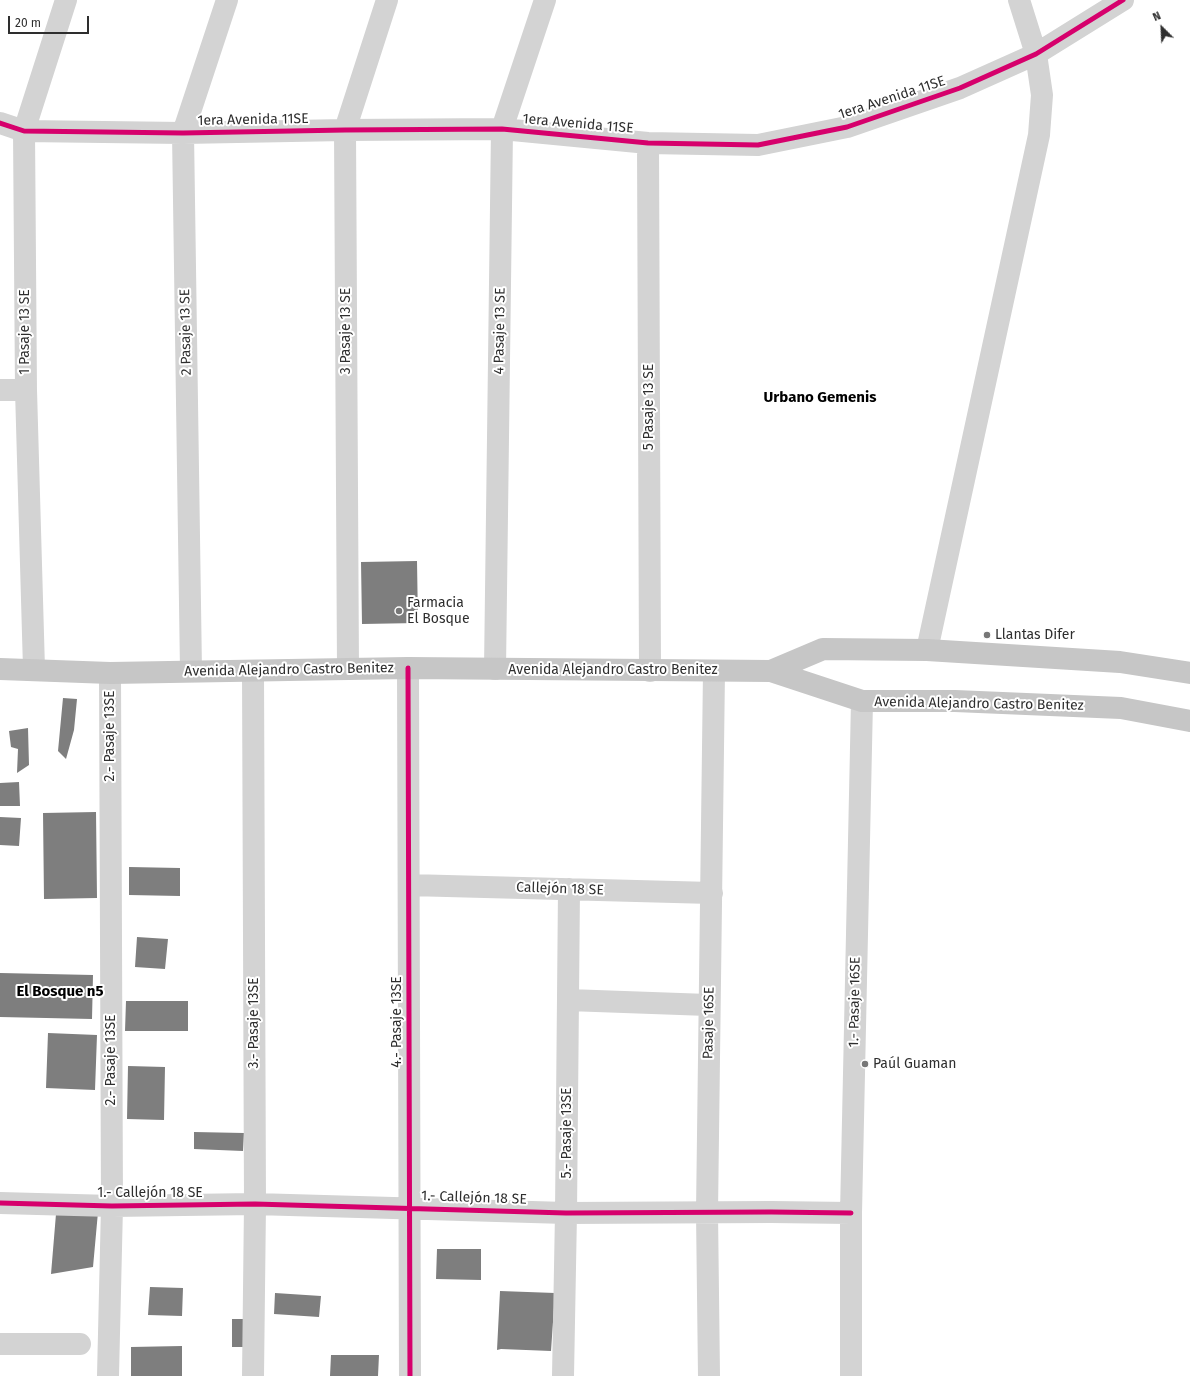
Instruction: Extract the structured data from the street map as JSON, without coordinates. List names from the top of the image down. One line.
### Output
{"streets":{"main road":["Avenida Alejandro Castro Benitez"],"street":["1era Avenida 11SE","3 Pasaje 13 SE","4 Pasaje 13 SE","1 Pasaje 13 SE","2 Pasaje 13 SE","5 Pasaje 13 SE","2.- Pasaje 13SE","Callejón 18 SE","1.- Pasaje 16SE","4.- Pasaje 13SE","3.- Pasaje 13SE","Pasaje 16SE","5.- Pasaje 13SE","1.- Callejón 18 SE"]},"crossings":[["1era Avenida 11SE","3 Pasaje 13 SE"],["1era Avenida 11SE","4 Pasaje 13 SE"],["1era Avenida 11SE","1 Pasaje 13 SE"],["1era Avenida 11SE","2 Pasaje 13 SE"],["1era Avenida 11SE","5 Pasaje 13 SE"],["3 Pasaje 13 SE","Avenida Alejandro Castro Benitez"],["4 Pasaje 13 SE","Avenida Alejandro Castro Benitez"],["1 Pasaje 13 SE","Avenida Alejandro Castro Benitez"],["2 Pasaje 13 SE","Avenida Alejandro Castro Benitez"],["5 Pasaje 13 SE","Avenida Alejandro Castro Benitez"],["Avenida Alejandro Castro Benitez","2.- Pasaje 13SE"],["Avenida Alejandro Castro Benitez","1.- Pasaje 16SE"],["Avenida Alejandro Castro Benitez","4.- Pasaje 13SE"],["Avenida Alejandro Castro Benitez","3.- Pasaje 13SE"],["Avenida Alejandro Castro Benitez","Pasaje 16SE"],["2.- Pasaje 13SE","1.- Callejón 18 SE"],["Callejón 18 SE","4.- Pasaje 13SE"],["Callejón 18 SE","Pasaje 16SE"],["Callejón 18 SE","5.- Pasaje 13SE"],["1.- Pasaje 16SE","1.- Callejón 18 SE"],["4.- Pasaje 13SE","1.- Callejón 18 SE"],["3.- Pasaje 13SE","1.- Callejón 18 SE"],["Pasaje 16SE","1.- Callejón 18 SE"],["5.- Pasaje 13SE","1.- Callejón 18 SE"]],"districts":["Urbano Gemenis","El Bosque n5"],"places":["Farmacia El Bosque","Llantas Difer","Paúl Guaman"],"scale_bar":"20 m","north":"top left"}
